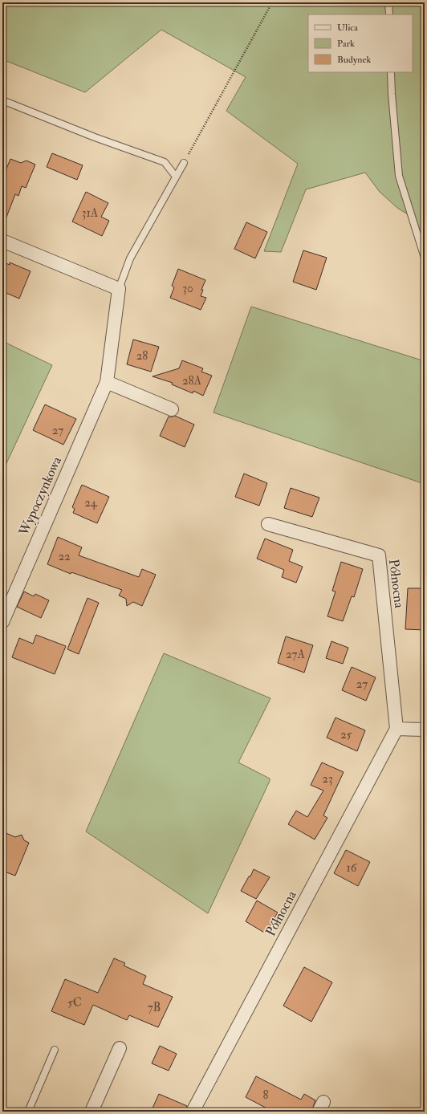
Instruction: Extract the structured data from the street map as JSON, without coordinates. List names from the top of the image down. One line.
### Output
{"streets":{"street":["Wypoczynkowa","Północna"]},"house_numbers":["31A","30","28","28A","27","24","22","27A","27","25","23","16","5C","7B","8"],"legend":["Ulica","Park","Budynek"]}
